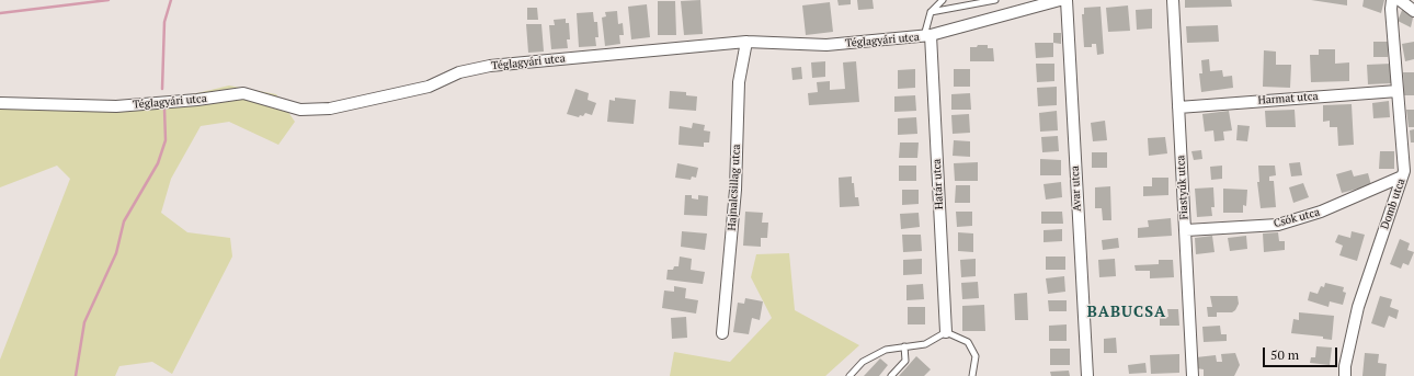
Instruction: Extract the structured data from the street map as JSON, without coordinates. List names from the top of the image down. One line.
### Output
{"streets":{"street":["Téglagyári utca","Harmat utca","Határ utca","Hajnalcsillag utca","Fiastyúk utca","Avar utca","Domb utca","Csók utca"]},"crossings":[["Téglagyári utca","Határ utca"],["Téglagyári utca","Hajnalcsillag utca"],["Harmat utca","Fiastyúk utca"],["Harmat utca","Domb utca"],["Fiastyúk utca","Csók utca"],["Domb utca","Csók utca"]],"districts":["BABUCSA"],"scale_bar":"50 m"}
